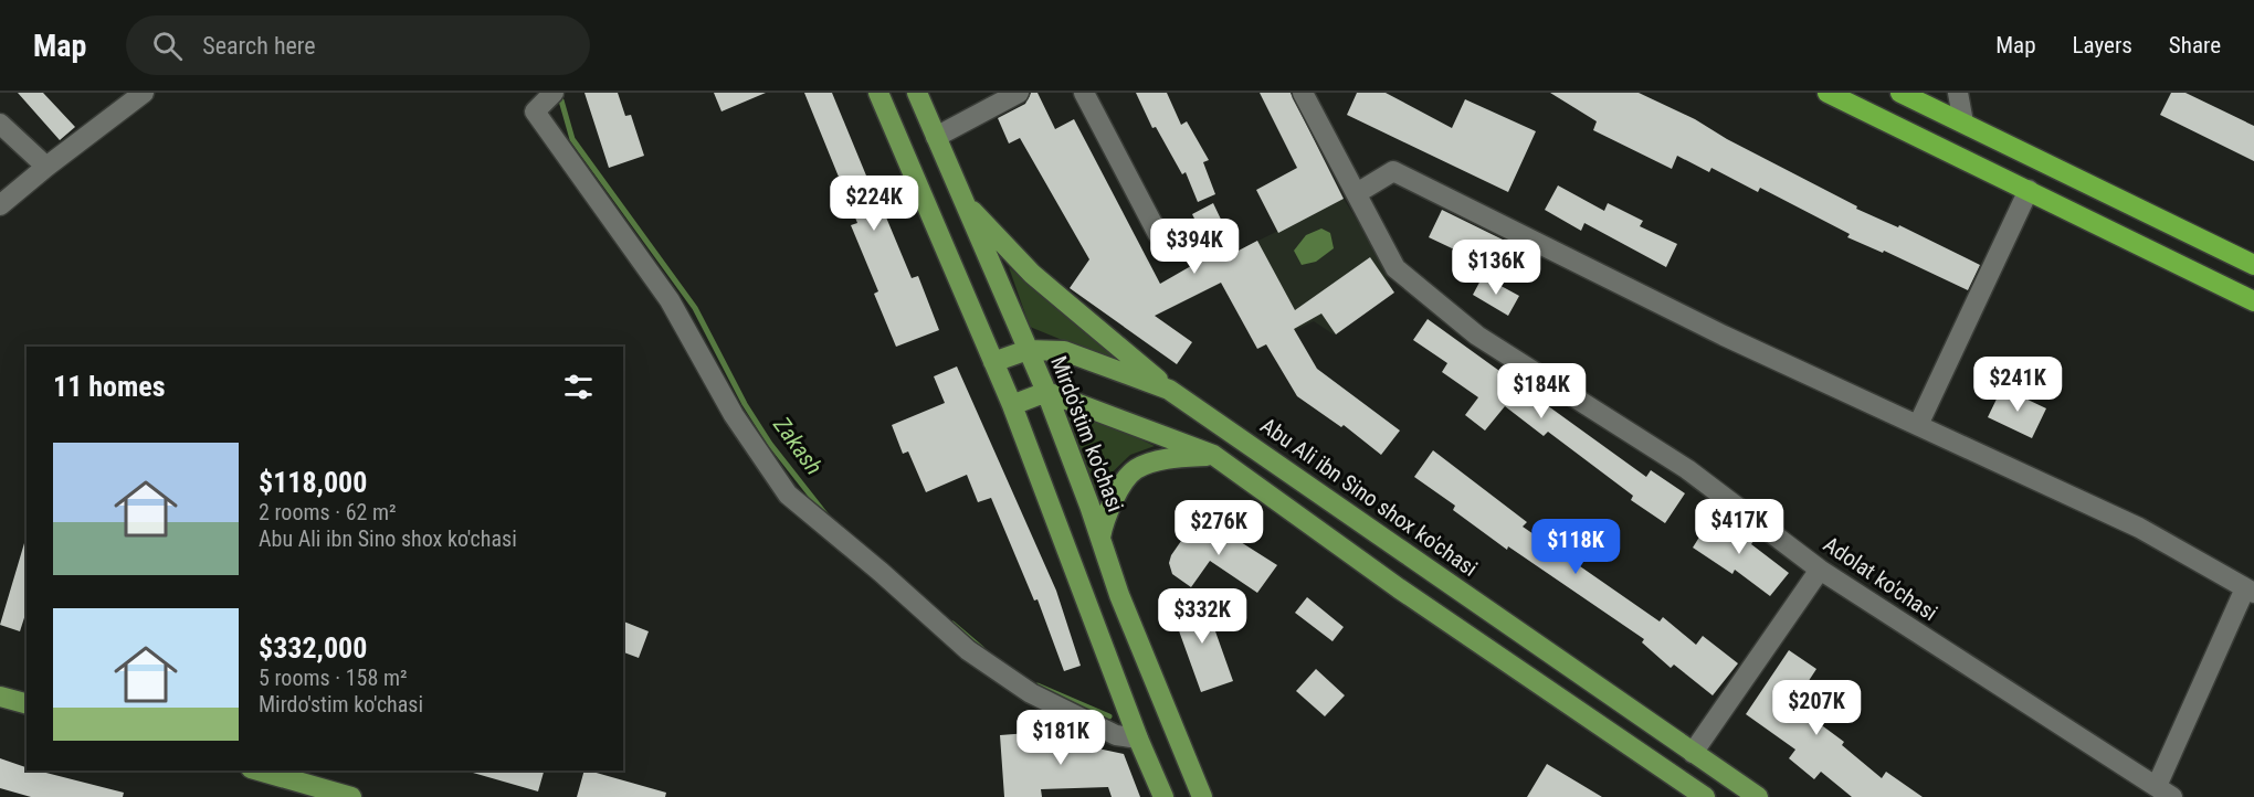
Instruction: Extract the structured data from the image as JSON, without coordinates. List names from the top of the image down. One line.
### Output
{"streets":{"main road":["Mirdo'stim ko'chasi","Abu Ali ibn Sino shox ko'chasi"],"street":["Adolat ko'chasi"]},"crossings":[["Mirdo'stim ko'chasi","Abu Ali ibn Sino shox ko'chasi"]],"water":["Zakash"],"page":{"header":"Map","search":"Search here","nav":["Map","Layers","Share"],"price":["$224K","$394K","$136K","$241K","$184K","$417K","$276K","$118K","$332K","$207K","$181K"],"heading":"11 homes","list":[{"name":"$118,000","note":"2 rooms · 62 m² · Abu Ali ibn Sino shox ko'chasi"},{"name":"$332,000","note":"5 rooms · 158 m² · Mirdo'stim ko'chasi"}]}}
